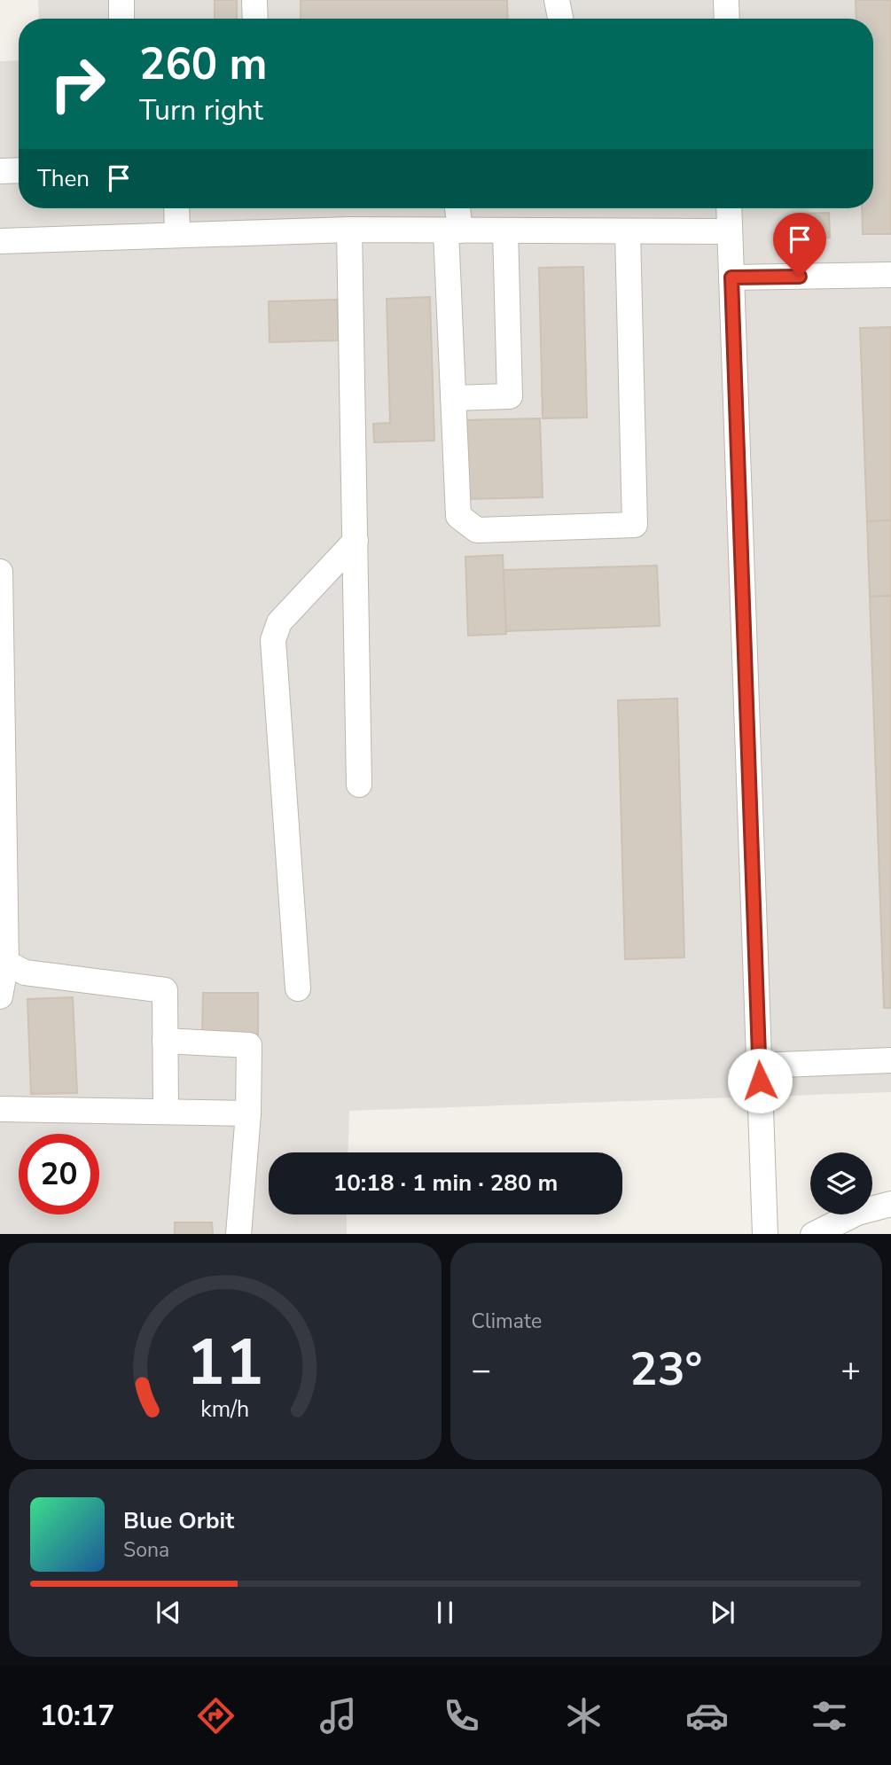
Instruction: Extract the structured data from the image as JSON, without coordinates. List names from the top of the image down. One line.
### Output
{"page":{"turn":["260 m","Turn right"],"then":"Then","limit":"20","trip":"10:18 · 1 min · 280 m","tile":"Climate","heat":["−","23°","+"],"song":["Blue Orbit","Sona"],"tabs":"10:17","gauge":["11","km/h"]}}
